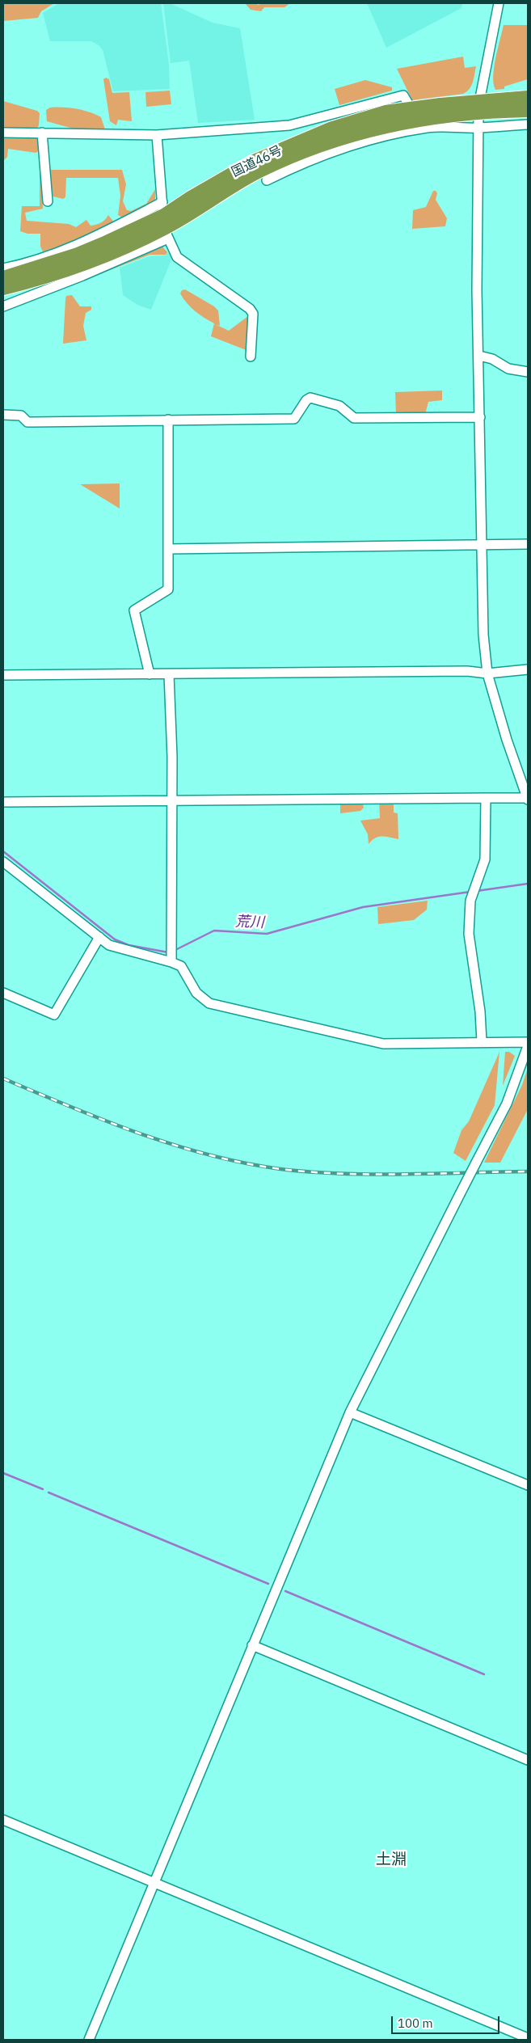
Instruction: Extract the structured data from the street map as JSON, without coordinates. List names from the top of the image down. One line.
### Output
{"streets":{"highway":["国道46号"]},"districts":["土淵"],"water":["荒川"],"scale_bar":"100 m"}
